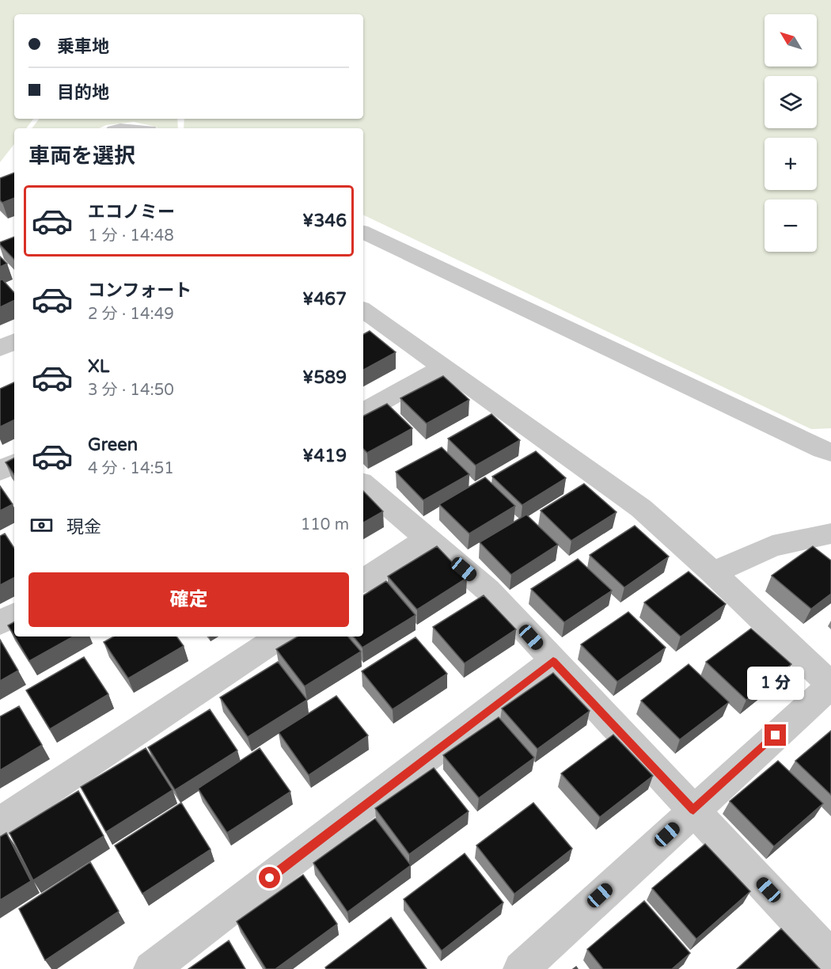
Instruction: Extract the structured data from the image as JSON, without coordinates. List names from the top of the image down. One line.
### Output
{"north":"top left","page":{"map_buttons":["+","−"],"banner":["乗車地","目的地"],"heading":"車両を選択","list":[{"name":"エコノミー","note":"1 分 · 14:48","value":"¥346"},{"name":"コンフォート","note":"2 分 · 14:49","value":"¥467"},{"name":"XL","note":"3 分 · 14:50","value":"¥589"},{"name":"Green","note":"4 分 · 14:51","value":"¥419"}],"pay":["現金","110 m"],"buttons":"確定","bubble":"1 分"}}
